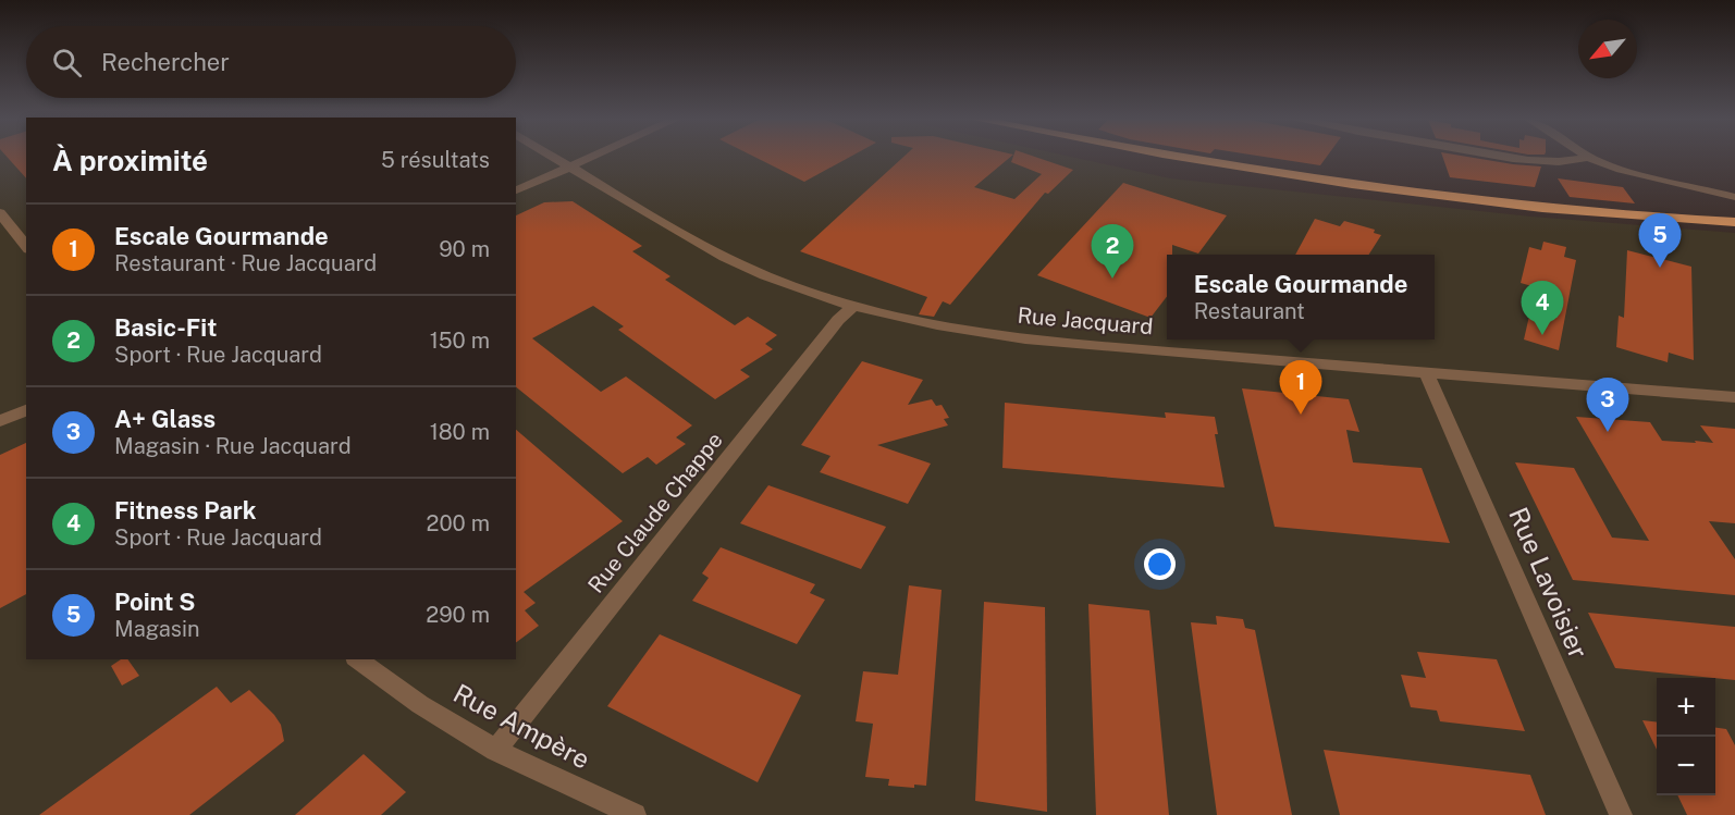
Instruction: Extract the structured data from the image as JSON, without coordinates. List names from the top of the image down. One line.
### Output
{"streets":{"street":["Rue Jacquard","Rue Claude Chappe","Rue Lavoisier","Rue Ampère"]},"crossings":[["Rue Jacquard","Rue Claude Chappe"],["Rue Jacquard","Rue Lavoisier"],["Rue Claude Chappe","Rue Ampère"]],"north":"bottom left","page":{"search":"Rechercher","heading":["À proximité","5 résultats"],"list":[{"mark":"1","name":"Escale Gourmande","note":"Restaurant · Rue Jacquard","value":"90 m"},{"mark":"2","name":"Basic-Fit","note":"Sport · Rue Jacquard","value":"150 m"},{"mark":"3","name":"A+ Glass","note":"Magasin · Rue Jacquard","value":"180 m"},{"mark":"4","name":"Fitness Park","note":"Sport · Rue Jacquard","value":"200 m"},{"mark":"5","name":"Point S","note":"Magasin","value":"290 m"}],"pins":["5","2","4","1","3"],"popup":["Escale Gourmande","Restaurant"],"map_buttons":["+","−"]}}
